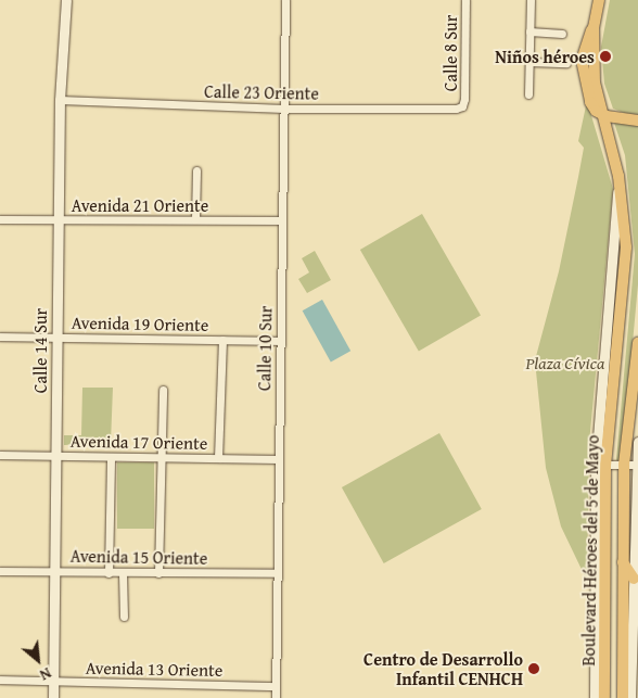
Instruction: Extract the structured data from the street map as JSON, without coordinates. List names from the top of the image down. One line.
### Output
{"streets":{"main road":["Calle 14 Sur","Boulevard Héroes del 5 de Mayo"],"street":["Calle 8 Sur","Calle 23 Oriente","Avenida 21 Oriente","Avenida 19 Oriente","Calle 10 Sur","Avenida 17 Oriente","Avenida 15 Oriente","Avenida 13 Oriente"]},"crossings":[["Calle 8 Sur","Calle 23 Oriente"],["Calle 23 Oriente","Calle 10 Sur"],["Calle 23 Oriente","Calle 14 Sur"],["Avenida 21 Oriente","Calle 10 Sur"],["Avenida 21 Oriente","Calle 14 Sur"],["Avenida 19 Oriente","Calle 10 Sur"],["Avenida 19 Oriente","Calle 14 Sur"],["Calle 10 Sur","Avenida 17 Oriente"],["Calle 10 Sur","Avenida 15 Oriente"],["Calle 10 Sur","Avenida 13 Oriente"],["Calle 14 Sur","Avenida 17 Oriente"],["Calle 14 Sur","Avenida 15 Oriente"],["Calle 14 Sur","Avenida 13 Oriente"]],"parks":["Plaza Cívica"],"places":["Niños héroes","Centro de Desarrollo Infantil CENHCH"],"north":"bottom right"}
